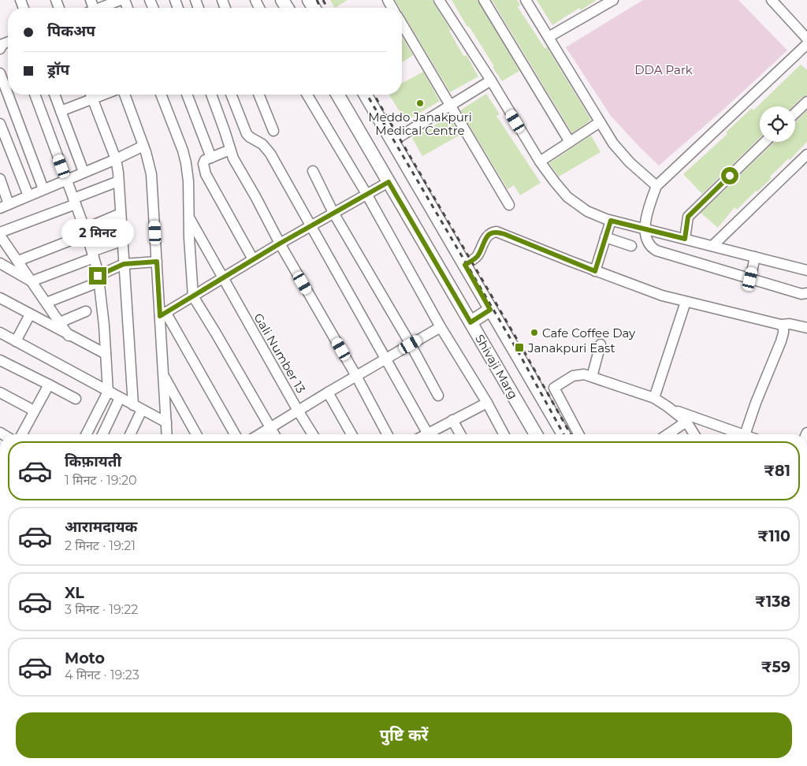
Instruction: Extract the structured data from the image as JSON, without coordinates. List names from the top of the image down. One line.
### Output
{"streets":{"main road":["Shivaji Marg"],"street":["Gali Number 13"]},"parks":["DDA Park"],"places":{"other":["Meddo Janakpuri Medical Centre","Cafe Coffee Day"],"transit":["Janakpuri East"]},"page":{"banner":["पिकअप","ड्रॉप"],"bubble":"2 मिनट","list":[{"name":"किफ़ायती","note":"1 मिनट · 19:20","value":"₹81"},{"name":"आरामदायक","note":"2 मिनट · 19:21","value":"₹110"},{"name":"XL","note":"3 मिनट · 19:22","value":"₹138"},{"name":"Moto","note":"4 मिनट · 19:23","value":"₹59"}],"buttons":"पुष्टि करें"}}
